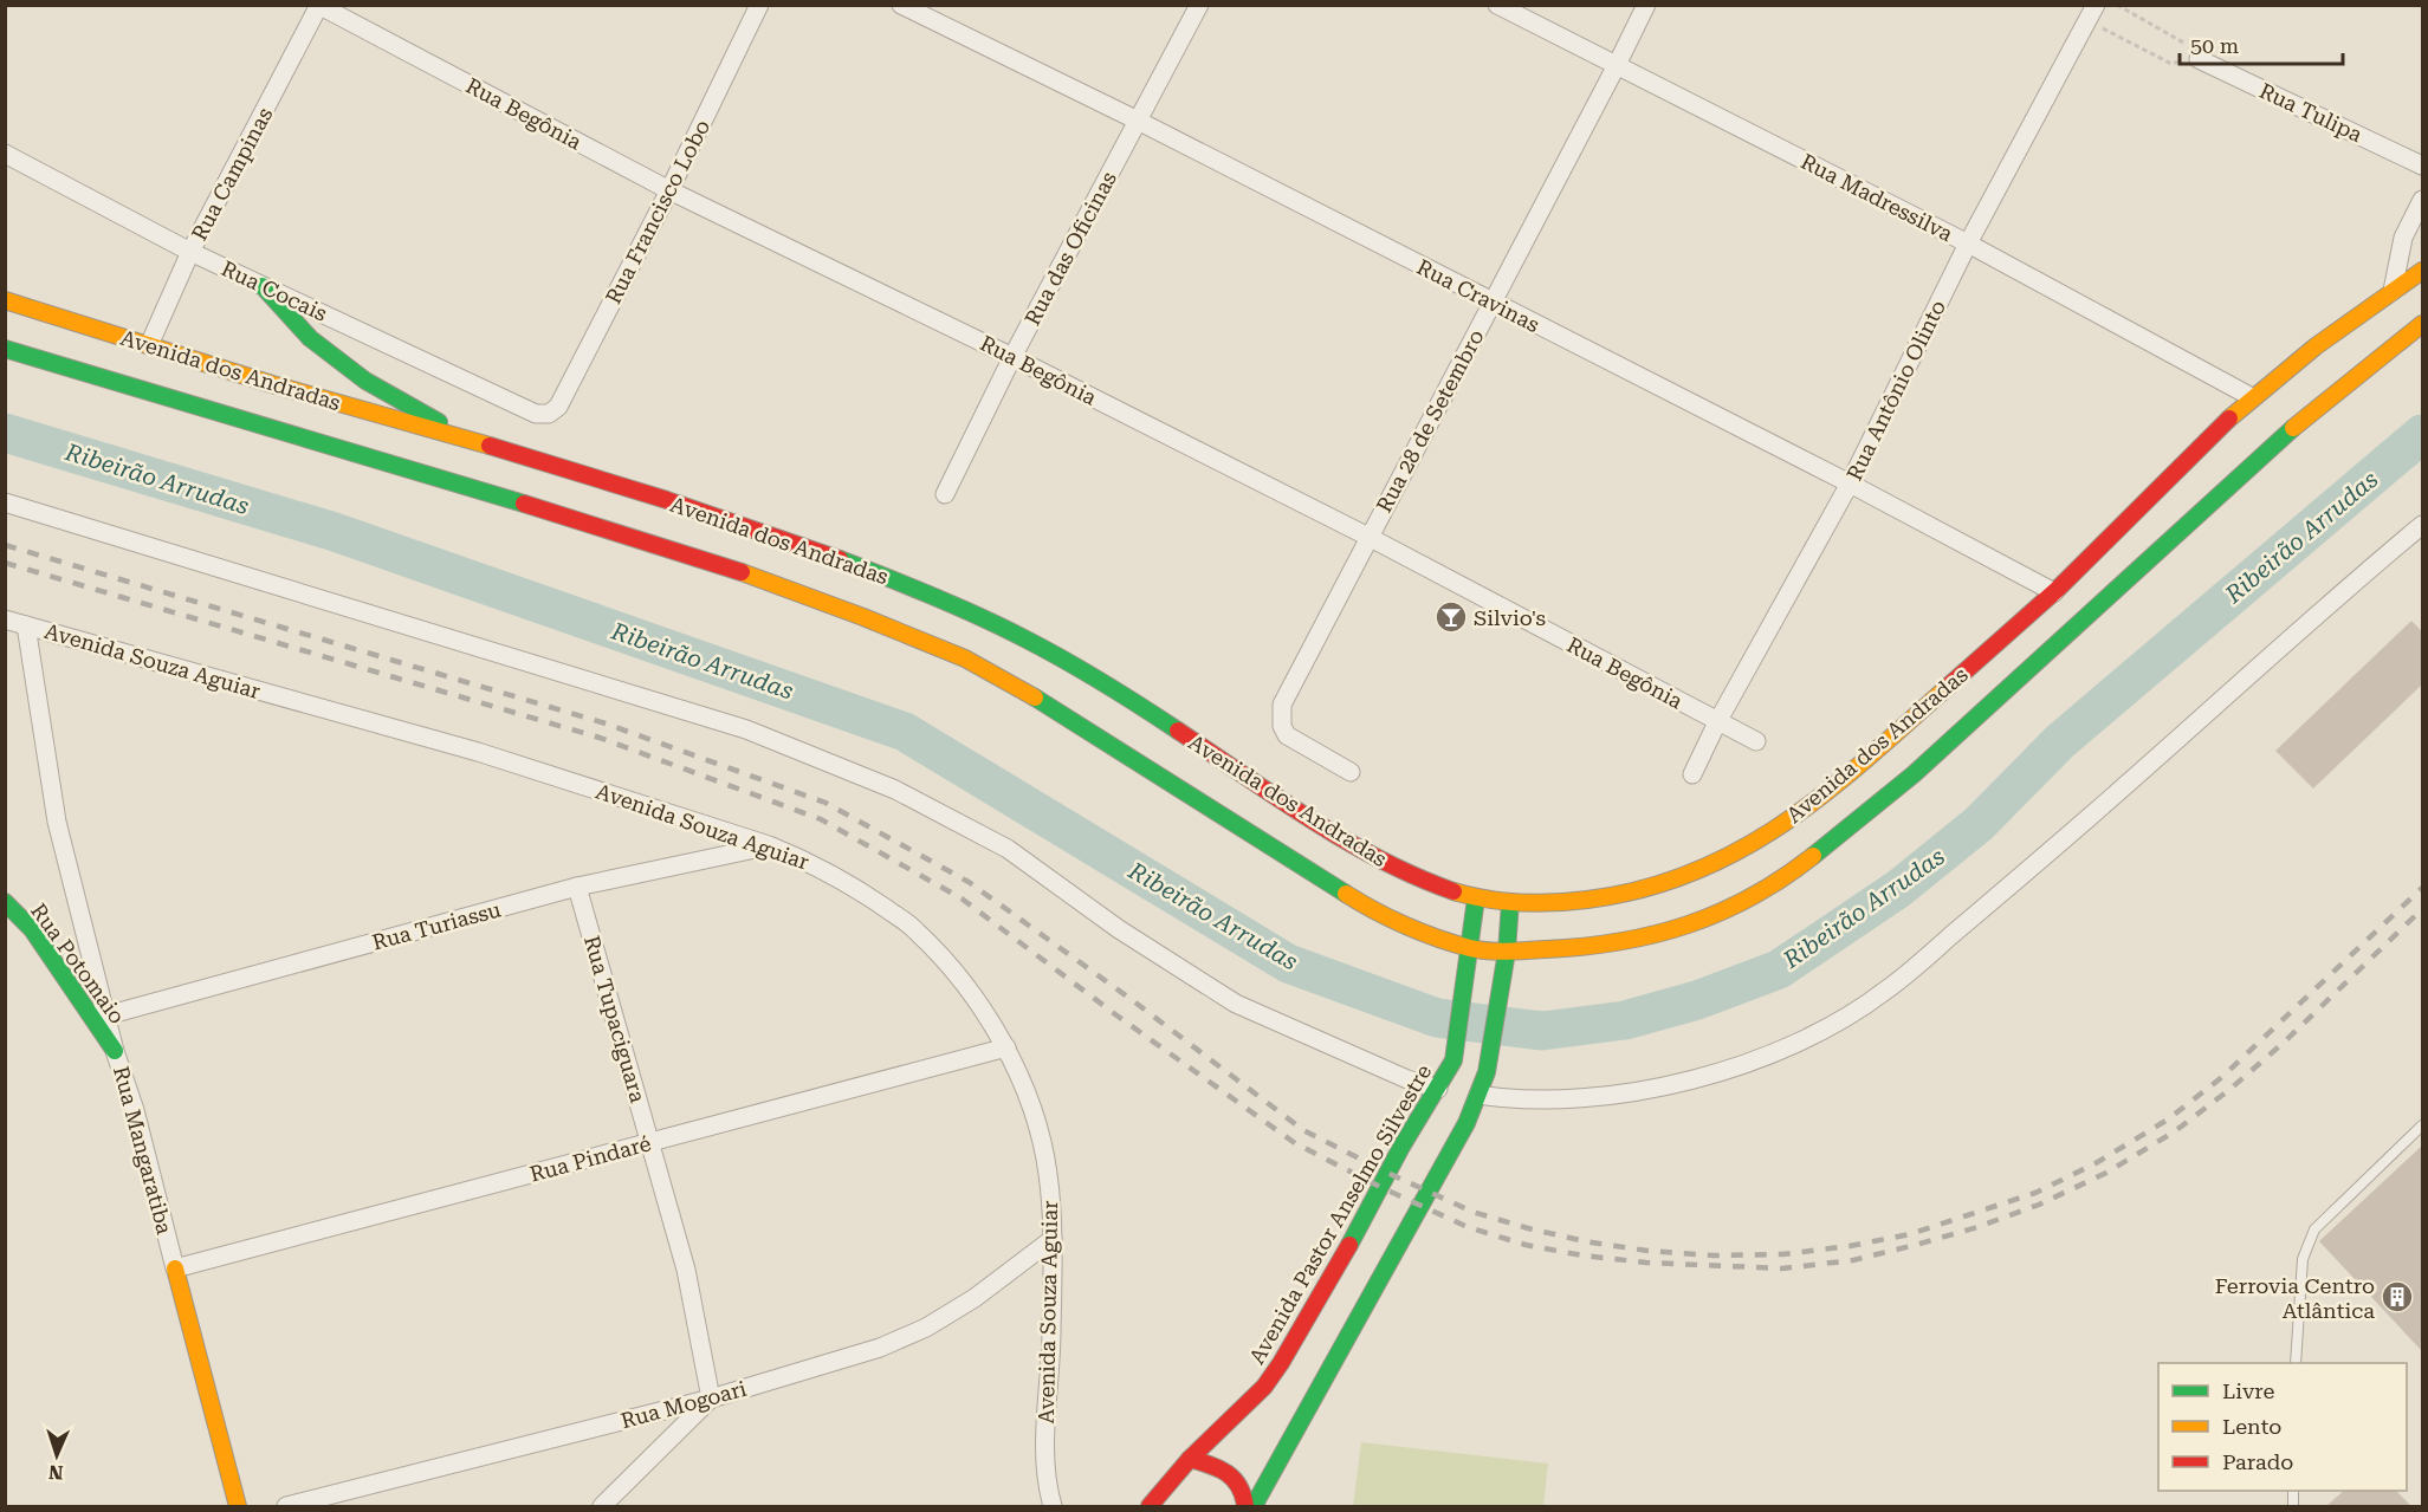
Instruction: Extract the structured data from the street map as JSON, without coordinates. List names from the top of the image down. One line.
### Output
{"streets":{"main road":["Avenida dos Andradas","Rua Potomaio","Rua Mangaratiba","Avenida Pastor Anselmo Silvestre"],"street":["Rua Tulipa","Rua Begônia","Rua Campinas","Rua Madressilva","Rua Francisco Lobo","Rua das Oficinas","Rua Cocais","Rua Cravinas","Rua Antônio Olinto","Rua 28 de Setembro","Avenida Souza Aguiar","Rua Turiassu","Rua Tupaciguara","Rua Pindaré","Rua Mogoari"]},"crossings":[["Rua Begônia","Rua Campinas"],["Rua Begônia","Rua Francisco Lobo"],["Rua Begônia","Rua das Oficinas"],["Rua Begônia","Rua Antônio Olinto"],["Rua Begônia","Rua 28 de Setembro"],["Rua Campinas","Rua Cocais"],["Rua Campinas","Avenida dos Andradas"],["Rua Madressilva","Avenida dos Andradas"],["Rua Madressilva","Rua Antônio Olinto"],["Rua Madressilva","Rua 28 de Setembro"],["Rua Francisco Lobo","Rua Cocais"],["Rua das Oficinas","Rua Cravinas"],["Rua Cravinas","Avenida dos Andradas"],["Rua Cravinas","Rua Antônio Olinto"],["Rua Cravinas","Rua 28 de Setembro"],["Avenida dos Andradas","Avenida Pastor Anselmo Silvestre"],["Avenida Souza Aguiar","Rua Turiassu"],["Avenida Souza Aguiar","Rua Mangaratiba"],["Avenida Souza Aguiar","Rua Pindaré"],["Avenida Souza Aguiar","Rua Mogoari"],["Rua Turiassu","Rua Tupaciguara"],["Rua Turiassu","Rua Mangaratiba"],["Rua Potomaio","Rua Mangaratiba"],["Rua Tupaciguara","Rua Pindaré"],["Rua Tupaciguara","Rua Mogoari"],["Rua Mangaratiba","Rua Pindaré"]],"water":["Ribeirão Arrudas"],"places":{"bar":["Silvio's"],"building":["Ferrovia Centro Atlântica"]},"legend":["Livre","Lento","Parado"],"scale_bar":"50 m","north":"bottom"}
